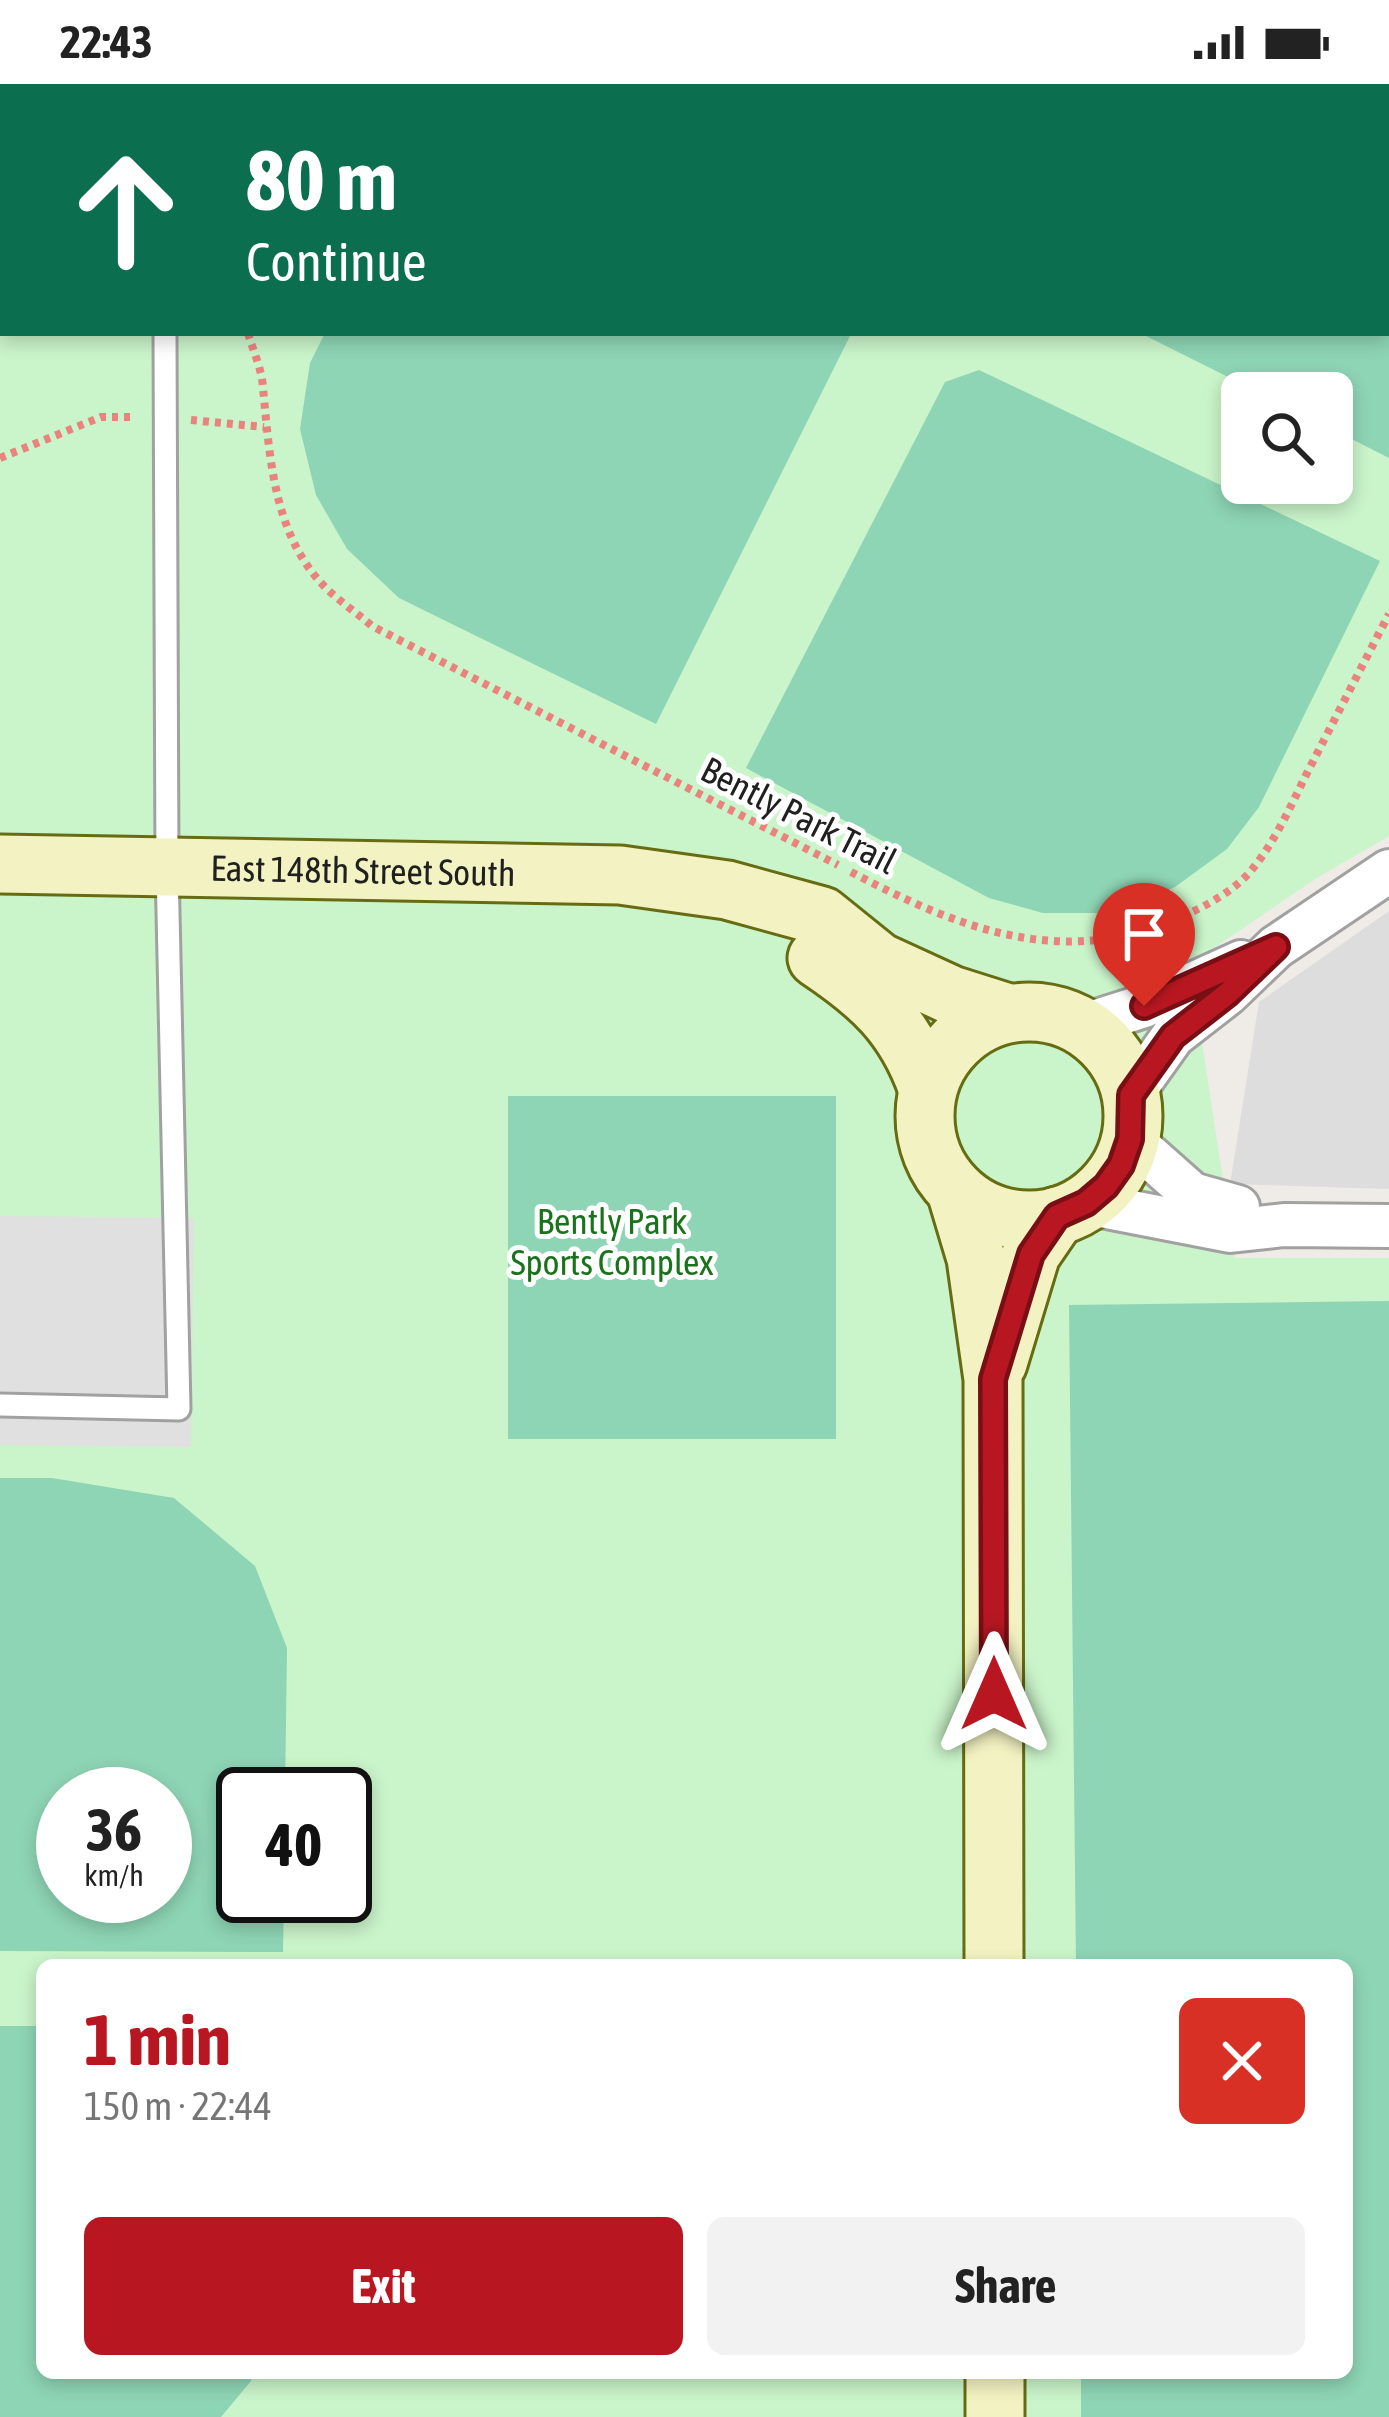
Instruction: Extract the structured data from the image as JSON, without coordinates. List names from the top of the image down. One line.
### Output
{"streets":{"street":["East 148th Street South"],"path":["Bently Park Trail"]},"parks":["Bently Park Sports Complex"],"page":{"status":"22:43","turn":["80 m","Continue"],"speed":"36 km/h","limit":"40","heading":["1 min","150 m · 22:44"],"buttons":["Exit","Share"]}}
